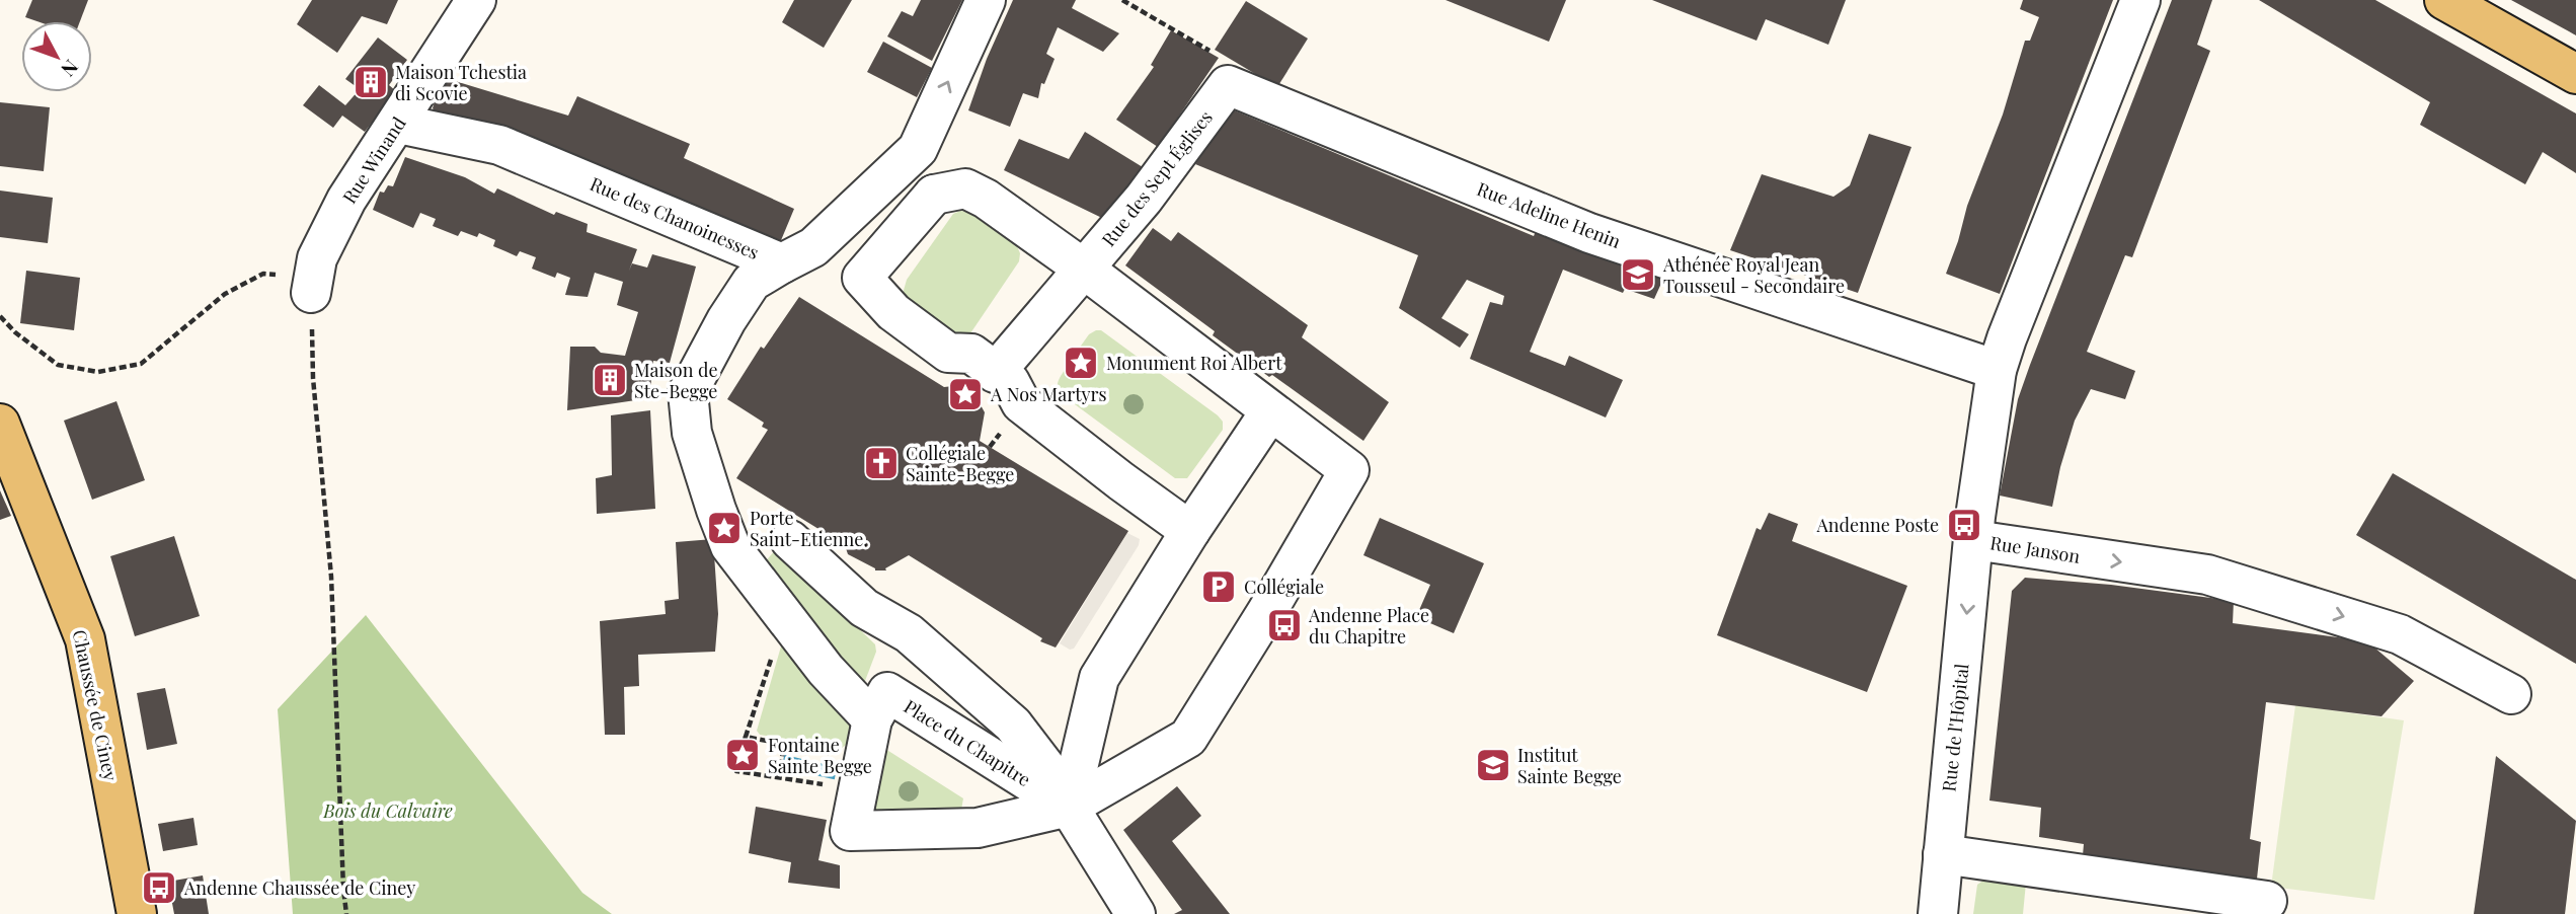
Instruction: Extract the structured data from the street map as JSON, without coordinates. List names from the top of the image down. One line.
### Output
{"streets":{"main road":["Chaussée de Ciney"],"street":["Rue Winand","Rue des Sept Églises","Rue Adeline Henin","Rue des Chanoinesses","Rue Janson","Rue de l'Hôpital","Place du Chapitre"]},"crossings":[["Rue Winand","Rue des Chanoinesses"],["Rue des Sept Églises","Rue Adeline Henin"],["Rue des Sept Églises","Place du Chapitre"],["Rue Adeline Henin","Rue Janson"],["Rue Janson","Rue de l'Hôpital"]],"one_way":["Rue de l'Hôpital"],"parks":["Bois du Calvaire"],"places":{"building":["Maison Tchestia di Scovie","Maison de Ste-Begge"],"school or university":["Athénée Royal Jean Tousseul - Secondaire","Institut Sainte Begge"],"place":["Monument Roi Albert","A Nos Martyrs","Porte Saint-Etienne.","Fontaine Sainte Begge"],"church":["Collégiale Sainte-Begge"],"bus stop":["Andenne Poste","Andenne Place du Chapitre","Andenne Chaussée de Ciney"],"parking":["Collégiale"]},"north":"bottom right"}
